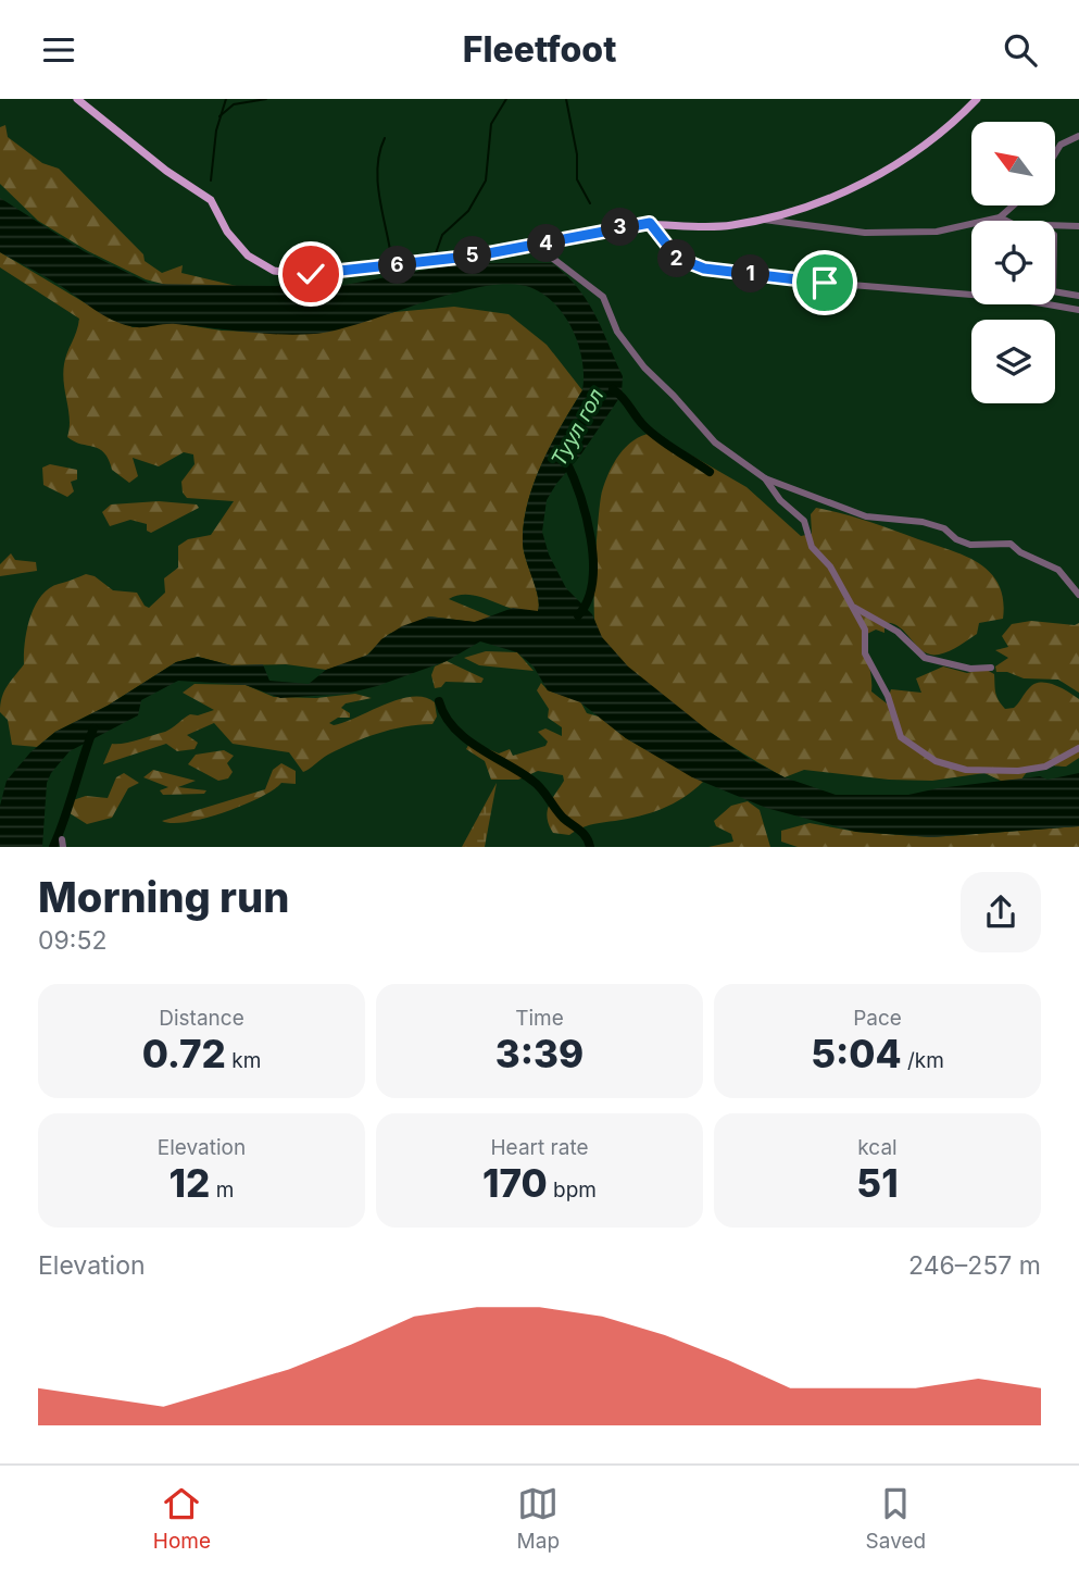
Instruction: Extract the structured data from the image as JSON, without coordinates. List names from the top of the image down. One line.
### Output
{"water":["Туул гол"],"north":"top left","page":{"header":"Fleetfoot","pins":["3","4","5","2","6","1"],"heading":["Morning run","09:52"],"stats":[["Distance","0.72 km"],["Time","3:39"],["Pace","5:04 /km"],["Elevation","12 m"],["Heart rate","170 bpm"],["kcal","51"]],"chart":["Elevation","246–257 m"],"tabs":["Home","Map","Saved"]}}
